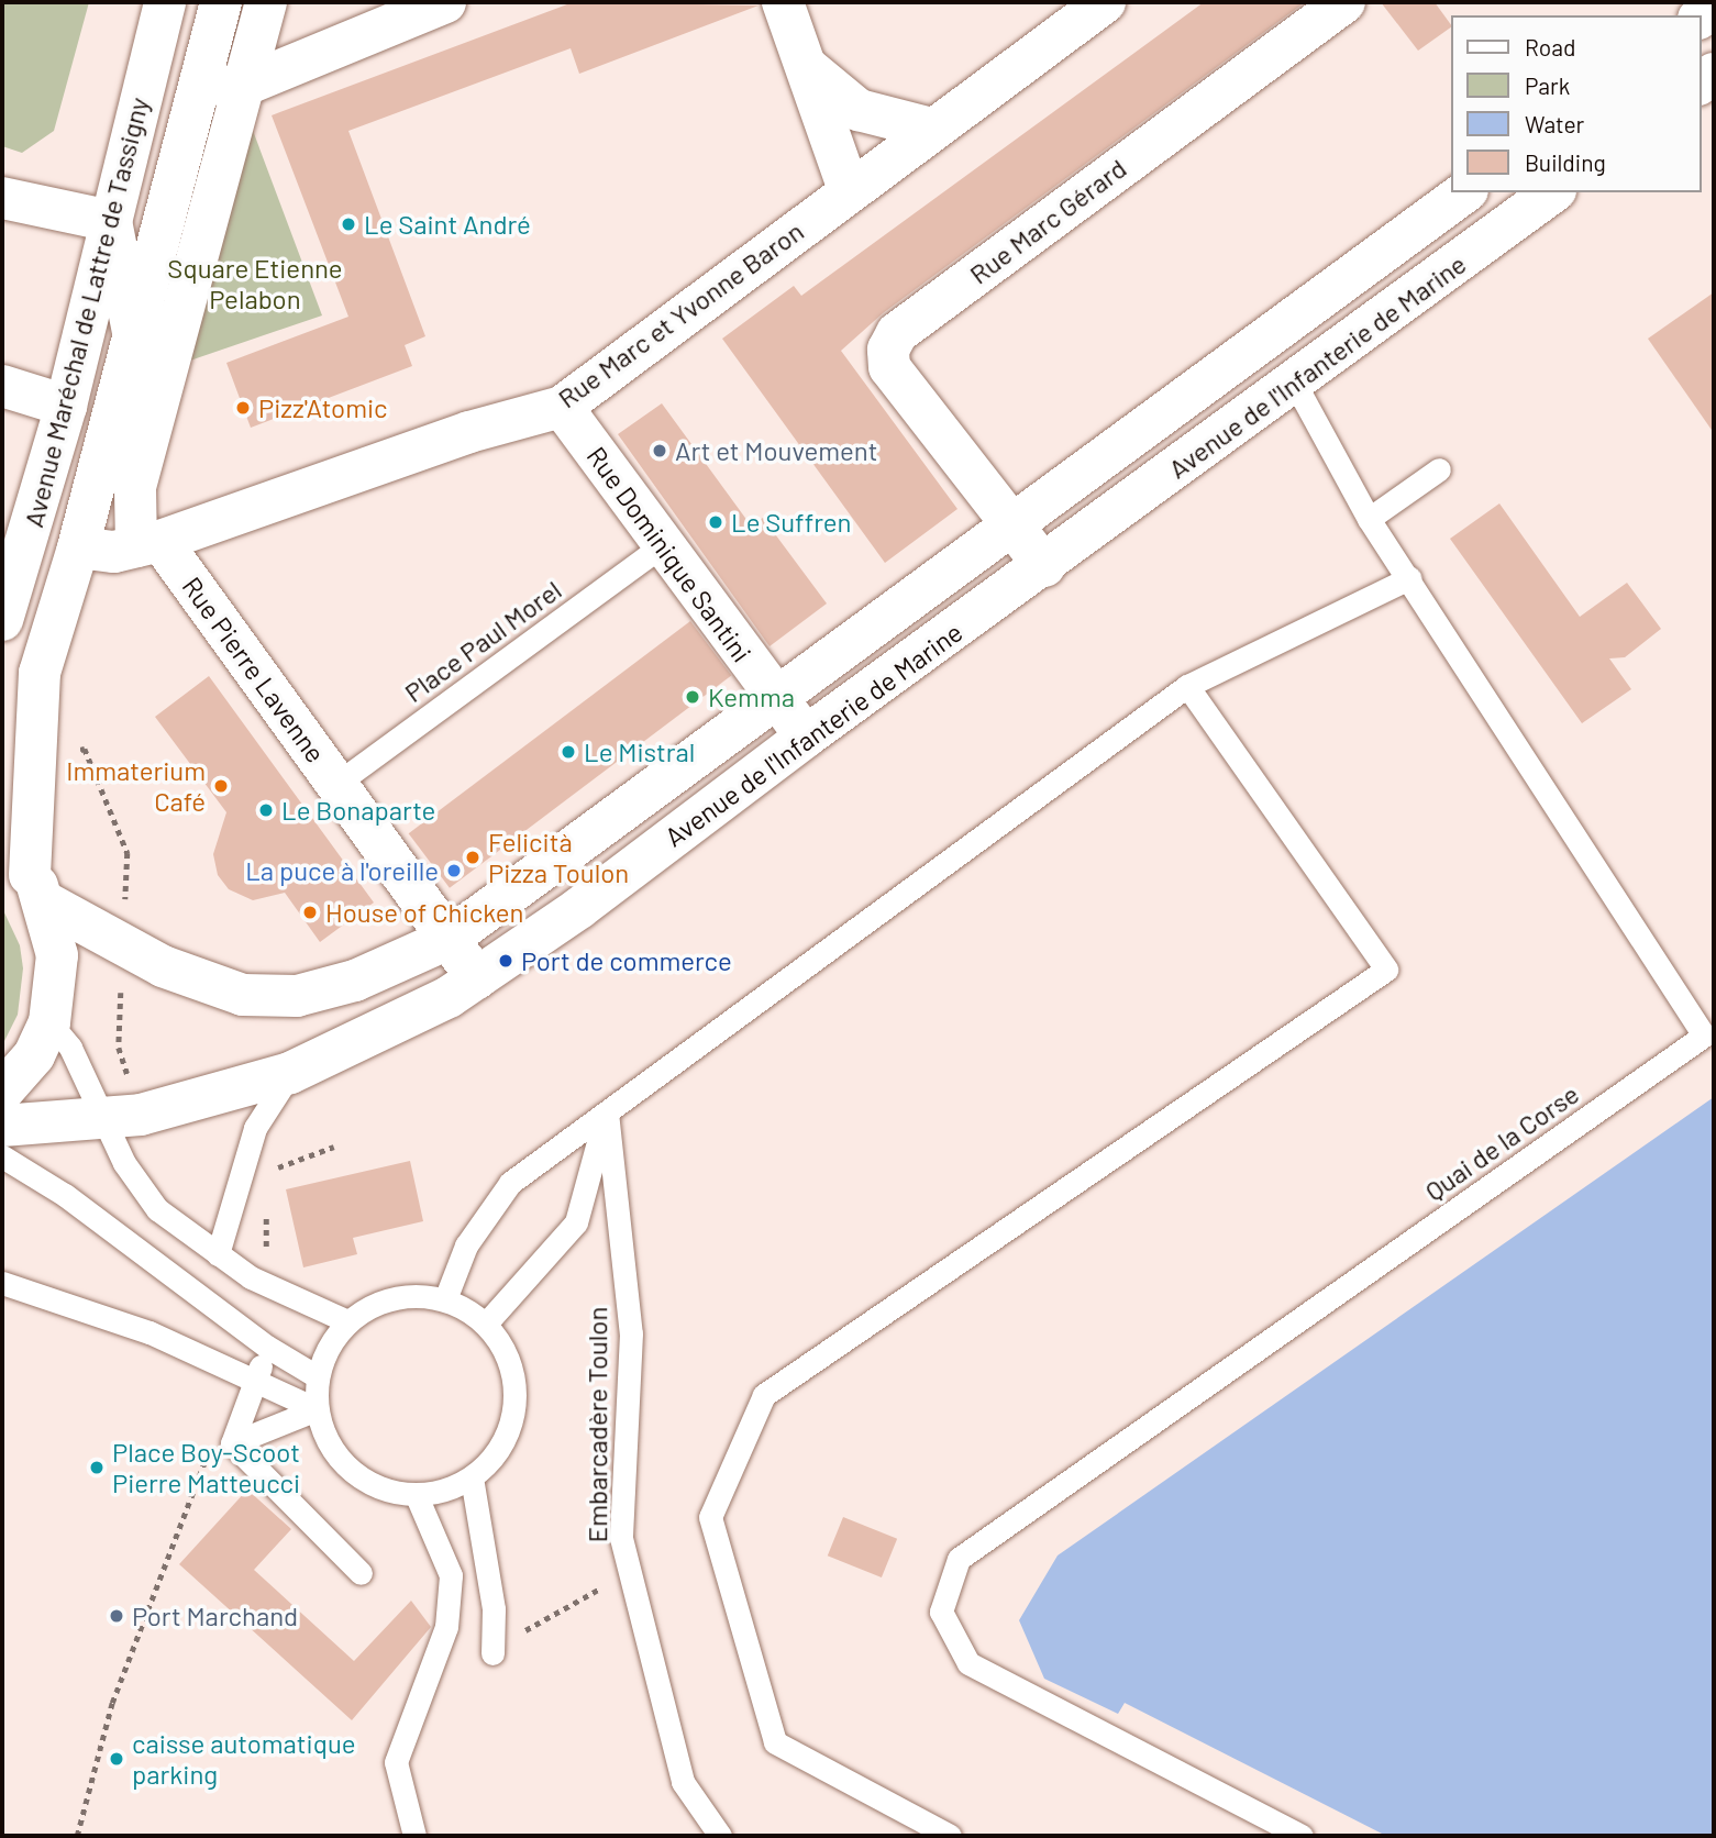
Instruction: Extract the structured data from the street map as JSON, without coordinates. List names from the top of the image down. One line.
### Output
{"streets":{"main road":["Rue Marc Gérard","Avenue Maréchal de Lattre de Tassigny","Rue Marc et Yvonne Baron","Avenue de l'Infanterie de Marine","Rue Dominique Santini","Rue Pierre Lavenne"],"lane":["Place Paul Morel","Quai de la Corse","Embarcadère Toulon"]},"crossings":[["Rue Marc Gérard","Avenue de l'Infanterie de Marine"],["Avenue Maréchal de Lattre de Tassigny","Avenue de l'Infanterie de Marine"],["Rue Marc et Yvonne Baron","Rue Dominique Santini"],["Rue Marc et Yvonne Baron","Rue Pierre Lavenne"],["Avenue de l'Infanterie de Marine","Rue Dominique Santini"],["Avenue de l'Infanterie de Marine","Rue Pierre Lavenne"],["Avenue de l'Infanterie de Marine","Quai de la Corse"],["Rue Dominique Santini","Place Paul Morel"],["Place Paul Morel","Rue Pierre Lavenne"]],"parks":["Square Etienne Pelabon"],"places":["Le Saint André","Pizz'Atomic","Art et Mouvement","Le Suffren","Kemma","Le Mistral","Immaterium Café","Le Bonaparte","Felicità Pizza Toulon","La puce à l'oreille","House of Chicken","Port de commerce","Place Boy-Scoot Pierre Matteucci","Port Marchand","caisse automatique parking"],"legend":["Road","Park","Water","Building"]}
